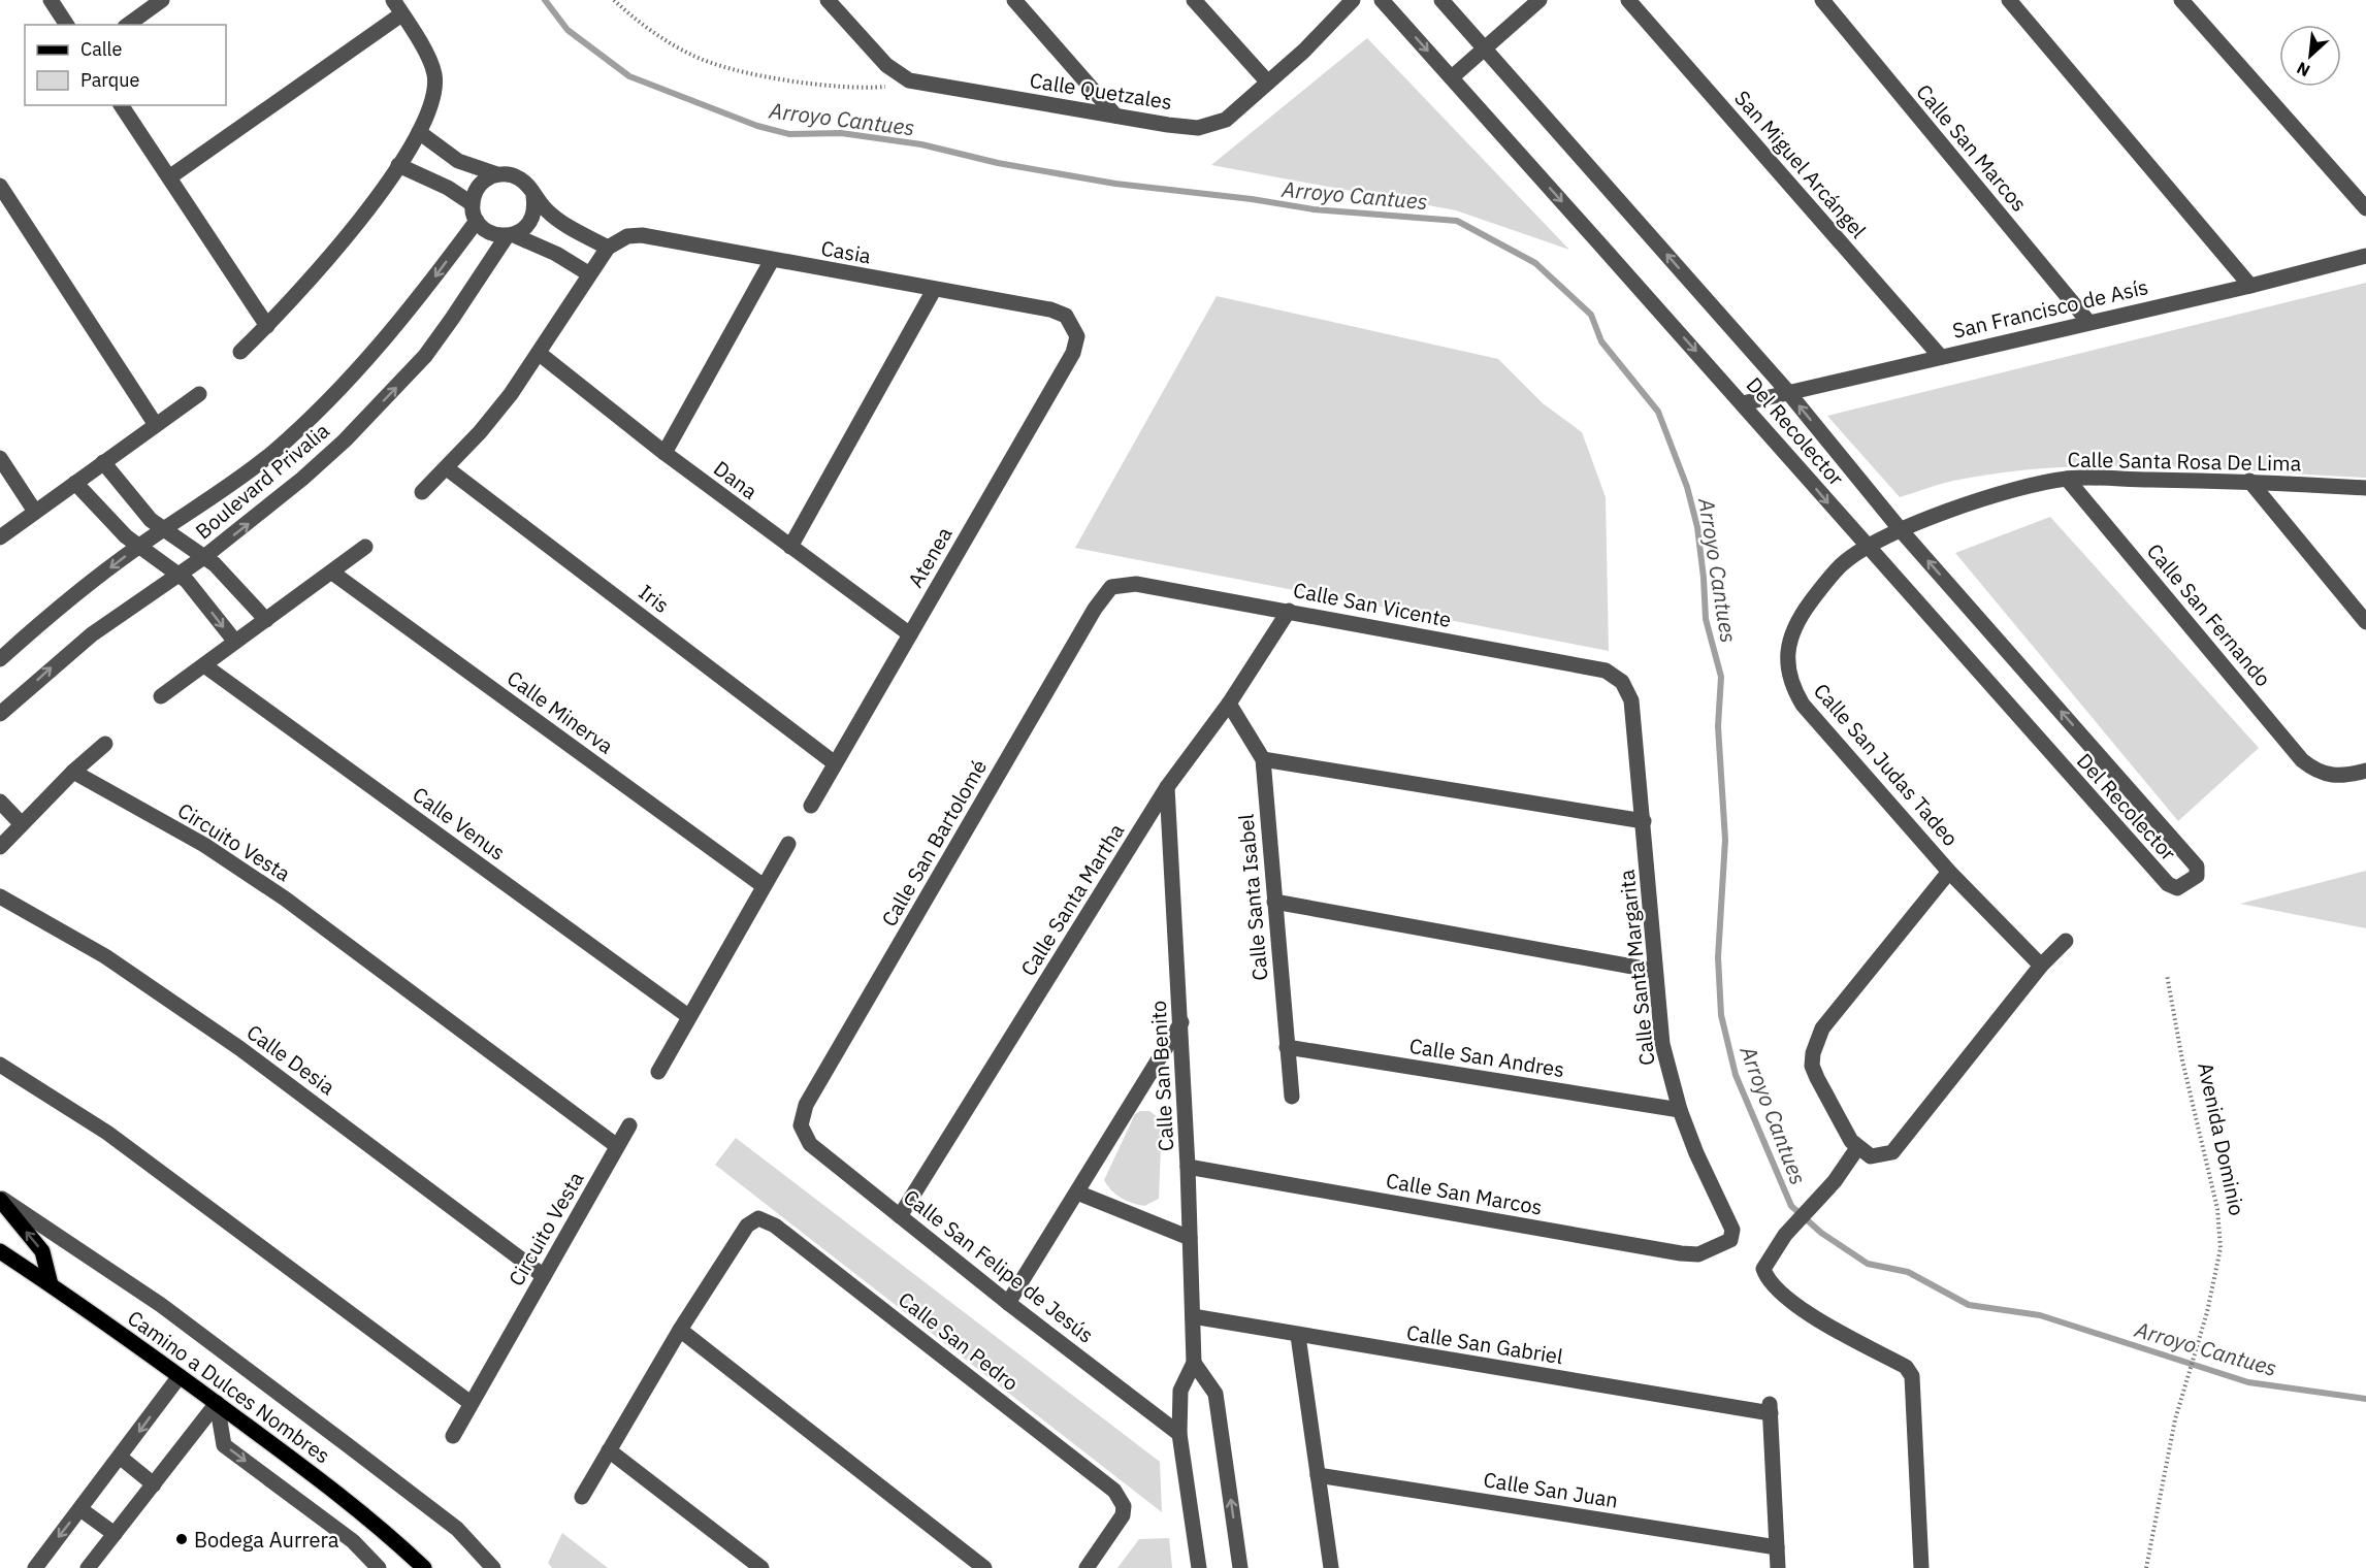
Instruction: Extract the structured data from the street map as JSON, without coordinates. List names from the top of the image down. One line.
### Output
{"streets":{"main road":["Camino a Dulces Nombres"],"street":["Calle Quetzales","Calle San Marcos","San Miguel Arcángel","Casia","San Francisco de Asís","Del Recolector","Calle Santa Rosa De Lima","Dana","Boulevard Privalia","Atenea","Iris","Calle San Vicente","Calle San Fernando","Calle Minerva","Calle San Judas Tadeo","Calle Venus","Circuito Vesta","Calle San Bartolomé","Calle Santa Isabel","Calle Santa Martha","Calle Santa Margarita","Calle San Andres","Calle Desia","Calle San Benito","Calle San Felipe de Jesús","Calle San Pedro","Calle San Gabriel","Calle San Juan"],"path":["Avenida Dominio"]},"crossings":[["Calle San Marcos","San Francisco de Asís"],["Calle San Marcos","Calle Santa Margarita"],["Calle San Marcos","Calle San Benito"],["San Miguel Arcángel","San Francisco de Asís"],["Casia","Atenea"],["San Francisco de Asís","Del Recolector"],["Del Recolector","Calle Santa Rosa De Lima"],["Del Recolector","Calle San Judas Tadeo"],["Calle Santa Rosa De Lima","Calle San Fernando"],["Calle Santa Rosa De Lima","Calle San Judas Tadeo"],["Dana","Atenea"],["Atenea","Iris"],["Calle San Vicente","Calle San Bartolomé"],["Calle San Vicente","Calle Santa Martha"],["Calle San Vicente","Calle Santa Margarita"],["Circuito Vesta","Calle Desia"],["Calle San Bartolomé","Calle San Felipe de Jesús"],["Calle Santa Isabel","Calle Santa Martha"],["Calle Santa Isabel","Calle San Andres"],["Calle Santa Martha","Calle San Benito"],["Calle Santa Martha","Calle San Felipe de Jesús"],["Calle Santa Margarita","Calle San Andres"],["Calle San Benito","Calle San Felipe de Jesús"],["Calle San Benito","Calle San Gabriel"],["Calle San Gabriel","Calle San Juan"]],"water":["Arroyo Cantues"],"places":["Bodega Aurrera"],"legend":["Calle","Parque"],"north":"bottom left"}
